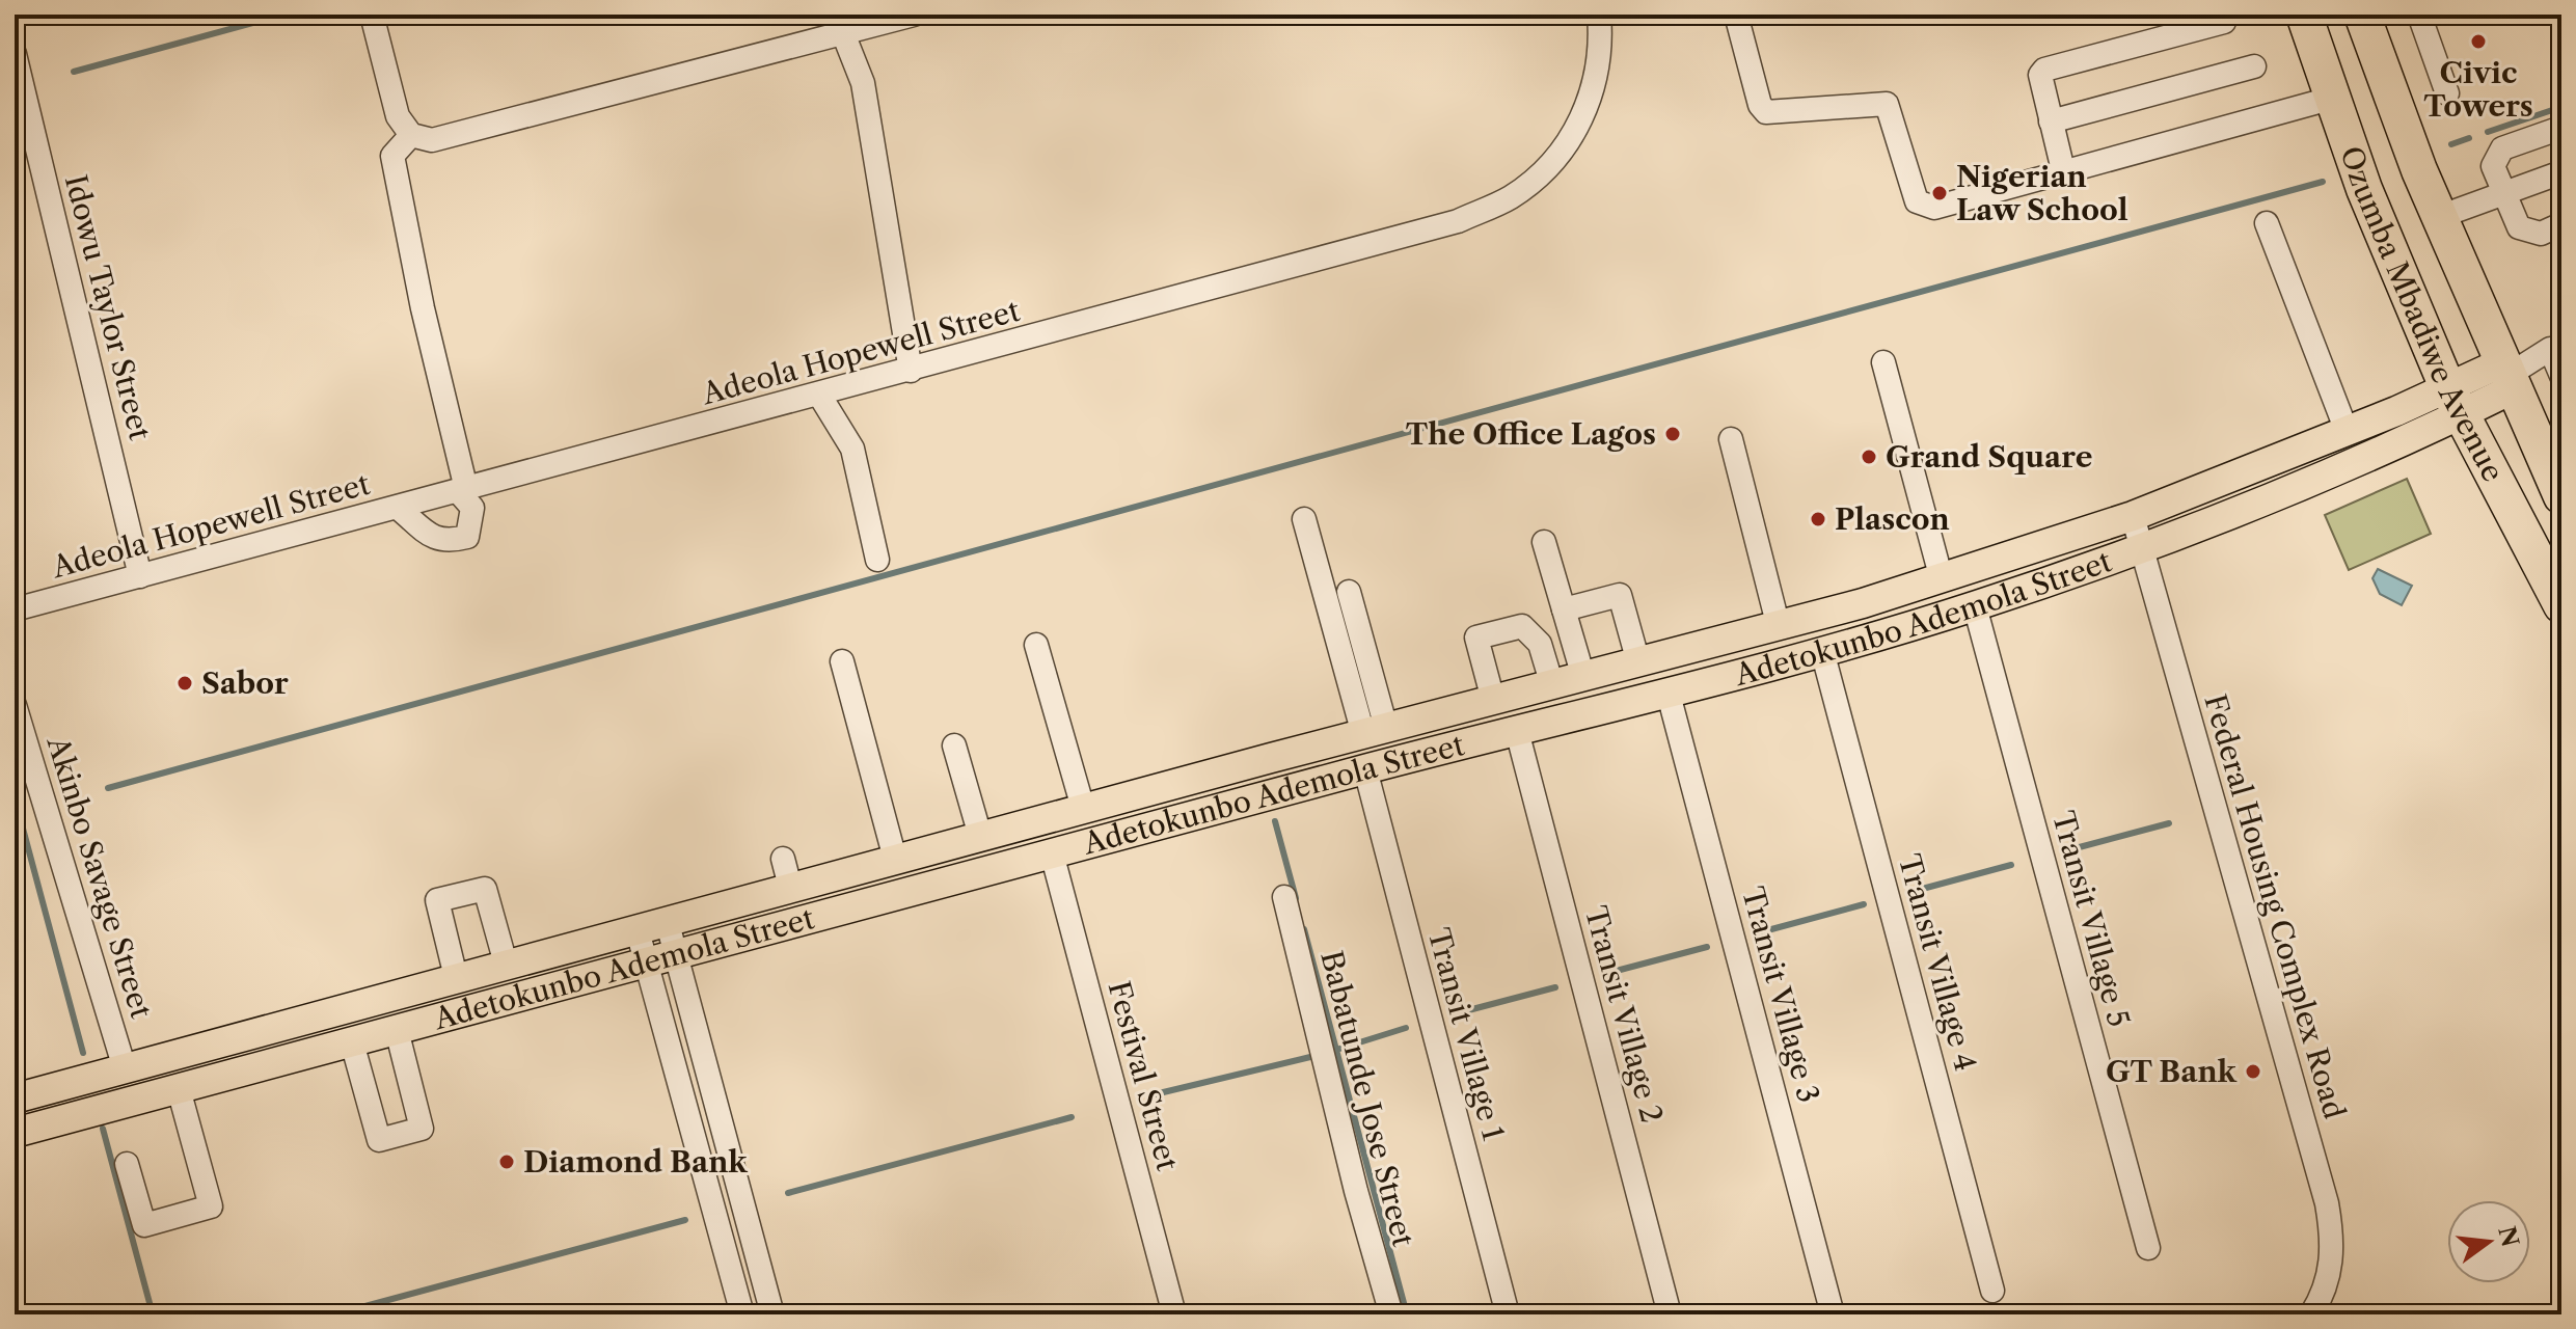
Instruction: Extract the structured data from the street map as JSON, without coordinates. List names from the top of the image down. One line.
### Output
{"streets":{"highway":["Ozumba Mbadiwe Avenue"],"main road":["Adetokunbo Ademola Street"],"street":["Idowu Taylor Street","Adeola Hopewell Street","Akinbo Savage Street","Federal Housing Complex Road","Transit Village 5","Transit Village 4","Transit Village 3","Transit Village 2","Transit Village 1","Festival Street","Babatunde Jose Street"]},"crossings":[["Idowu Taylor Street","Adeola Hopewell Street"],["Ozumba Mbadiwe Avenue","Adetokunbo Ademola Street"],["Adetokunbo Ademola Street","Akinbo Savage Street"],["Adetokunbo Ademola Street","Federal Housing Complex Road"],["Adetokunbo Ademola Street","Transit Village 5"],["Adetokunbo Ademola Street","Transit Village 4"],["Adetokunbo Ademola Street","Transit Village 3"],["Adetokunbo Ademola Street","Transit Village 2"],["Adetokunbo Ademola Street","Transit Village 1"],["Adetokunbo Ademola Street","Festival Street"]],"places":["Civic Towers","Nigerian Law School","The Office Lagos","Grand Square","Plascon","Sabor","GT Bank","Diamond Bank"],"north":"right"}
